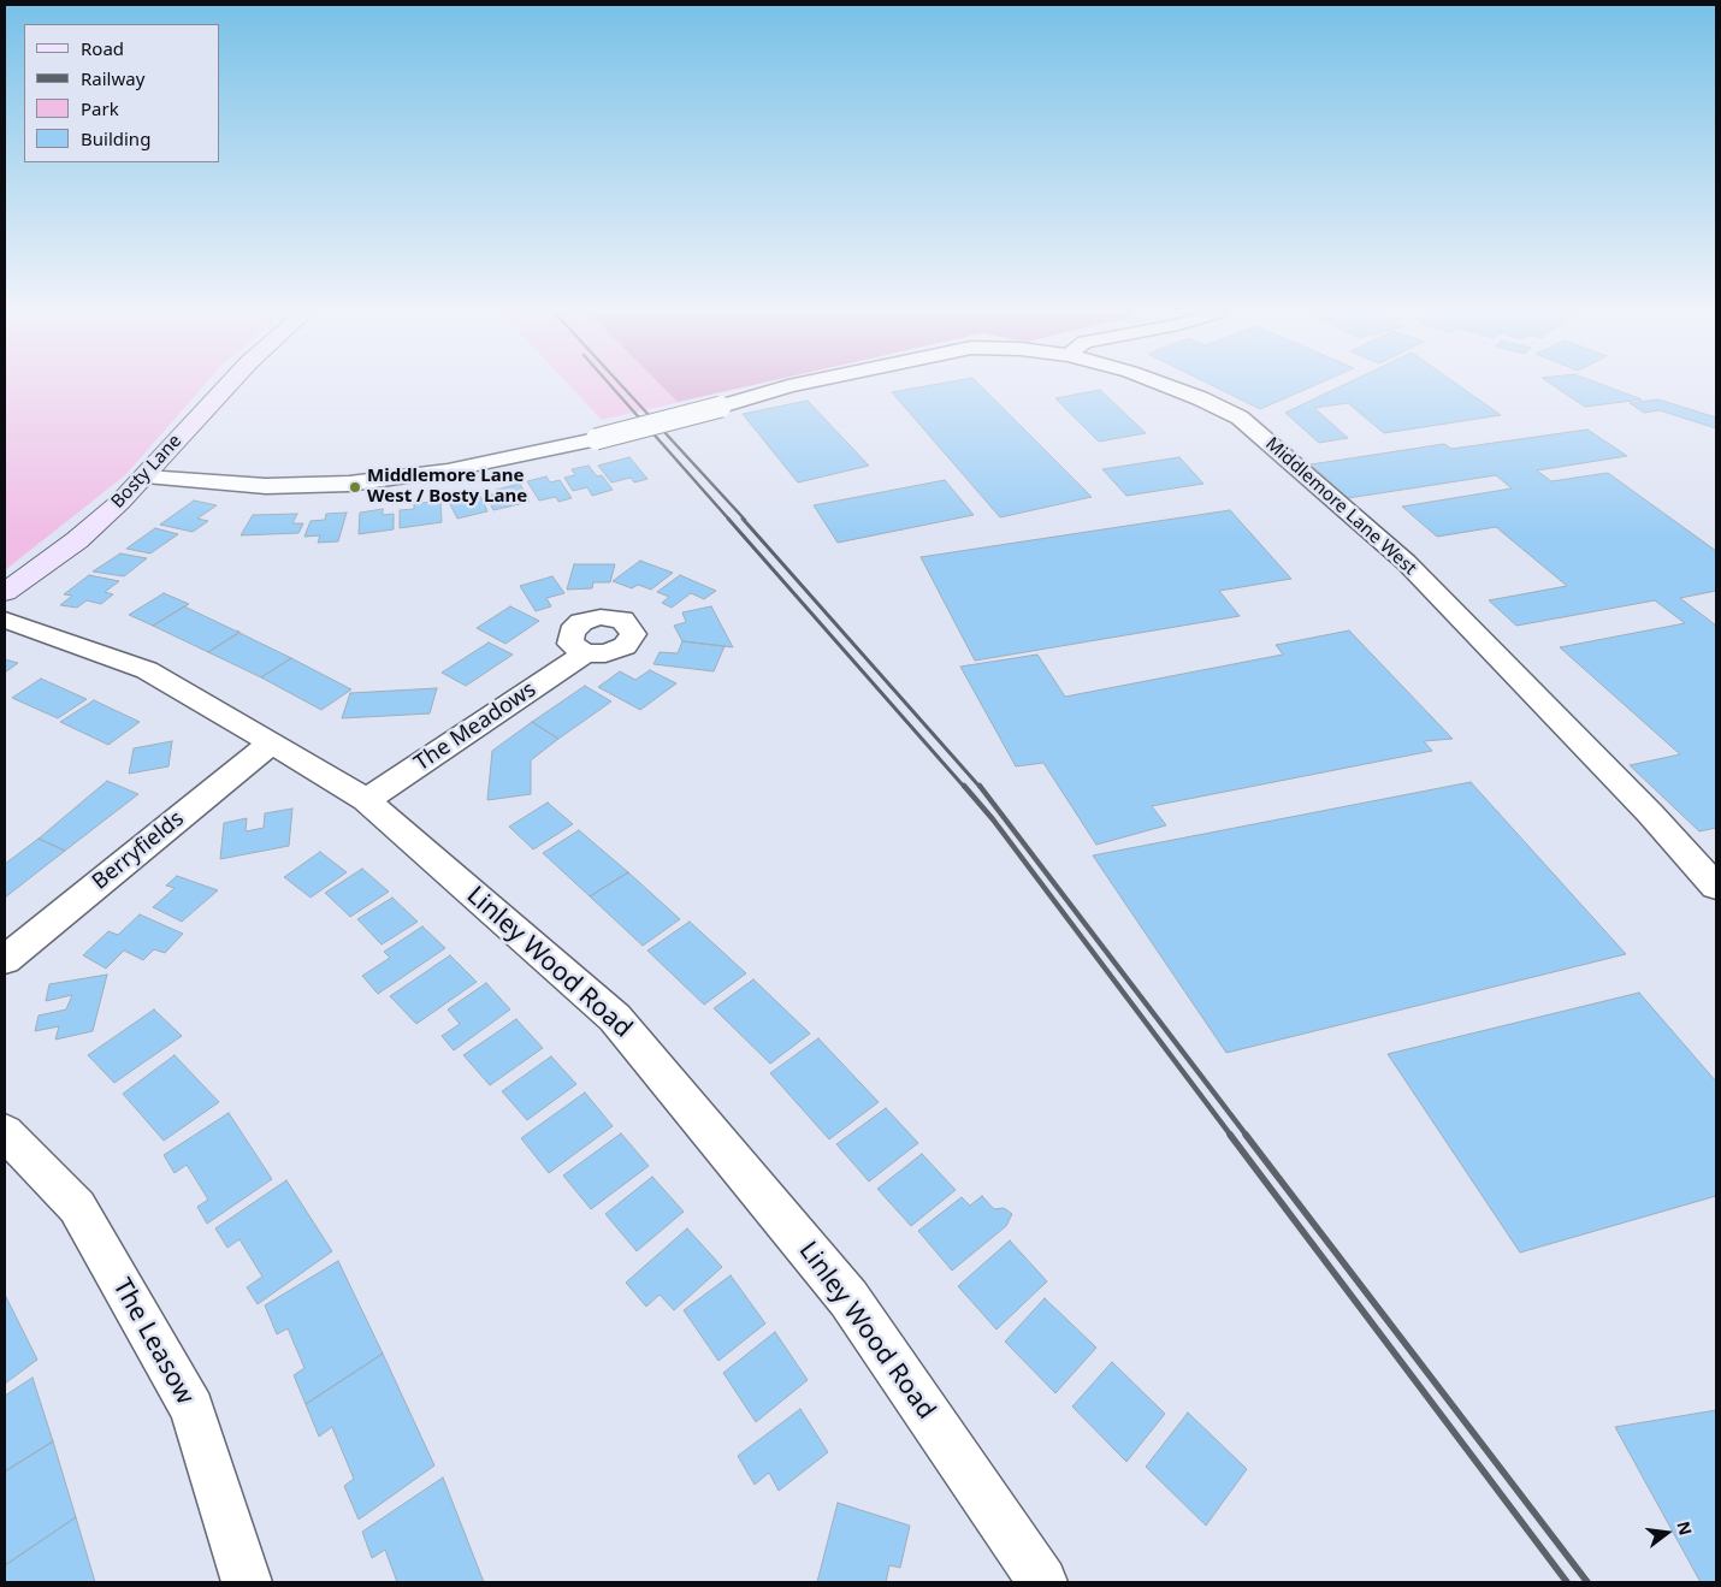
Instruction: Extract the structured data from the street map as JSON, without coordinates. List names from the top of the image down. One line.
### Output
{"streets":{"main road":["Bosty Lane"],"street":["Middlemore Lane West","The Meadows","Berryfields","Linley Wood Road","The Leasow"]},"crossings":[["Bosty Lane","Middlemore Lane West"],["The Meadows","Linley Wood Road"],["Berryfields","Linley Wood Road"]],"places":["Middlemore Lane West / Bosty Lane"],"legend":["Road","Railway","Park","Building"],"north":"right"}
